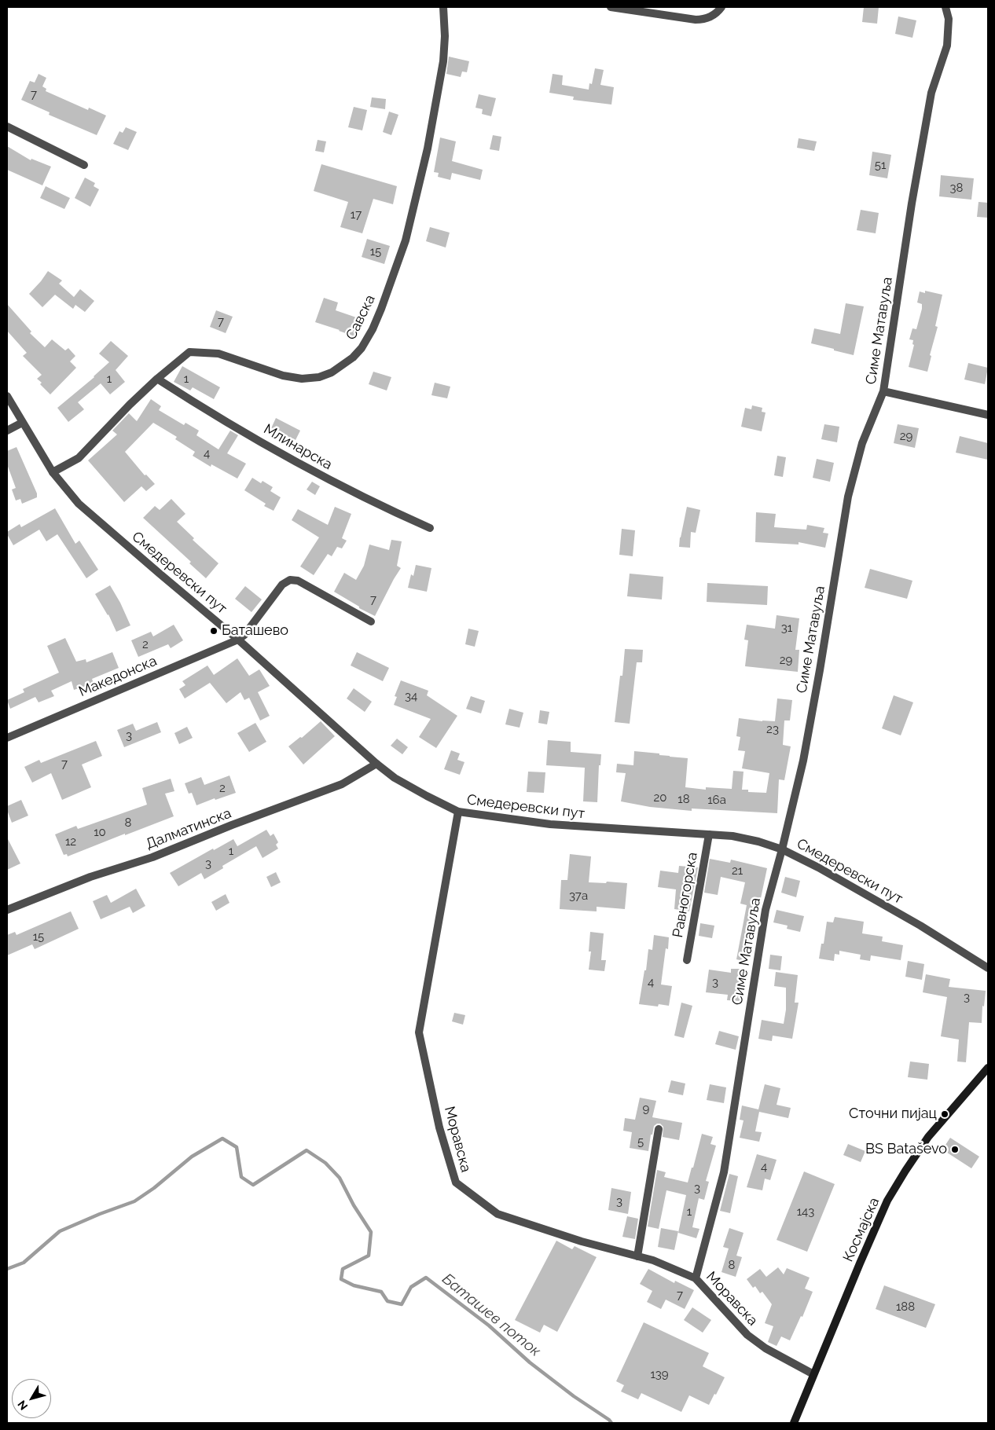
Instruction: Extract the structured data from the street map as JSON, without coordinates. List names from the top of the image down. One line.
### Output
{"streets":{"main road":["Космајска"],"street":["Савска","Симе Матавуља","Млинарска","Смедеревски пут","Македонска","Далматинска","Равногорска","Моравска"]},"crossings":[["Савска","Млинарска"],["Савска","Смедеревски пут"],["Симе Матавуља","Смедеревски пут"],["Симе Матавуља","Моравска"],["Смедеревски пут","Македонска"],["Смедеревски пут","Далматинска"],["Смедеревски пут","Равногорска"],["Смедеревски пут","Моравска"],["Моравска","Космајска"]],"water":["Баташев поток"],"places":["Баташево","Сточни пијац","BS Bataševo"],"house_numbers":["7","51","38","17","15","7","1","1","29","4","7","31","2","29","34","23","3","7","2","20","18","16a","8","10","12","1","3","21","37a","15","4","3","3","9","5","4","3","3","1","143","8","7","188","139"],"north":"bottom left"}
